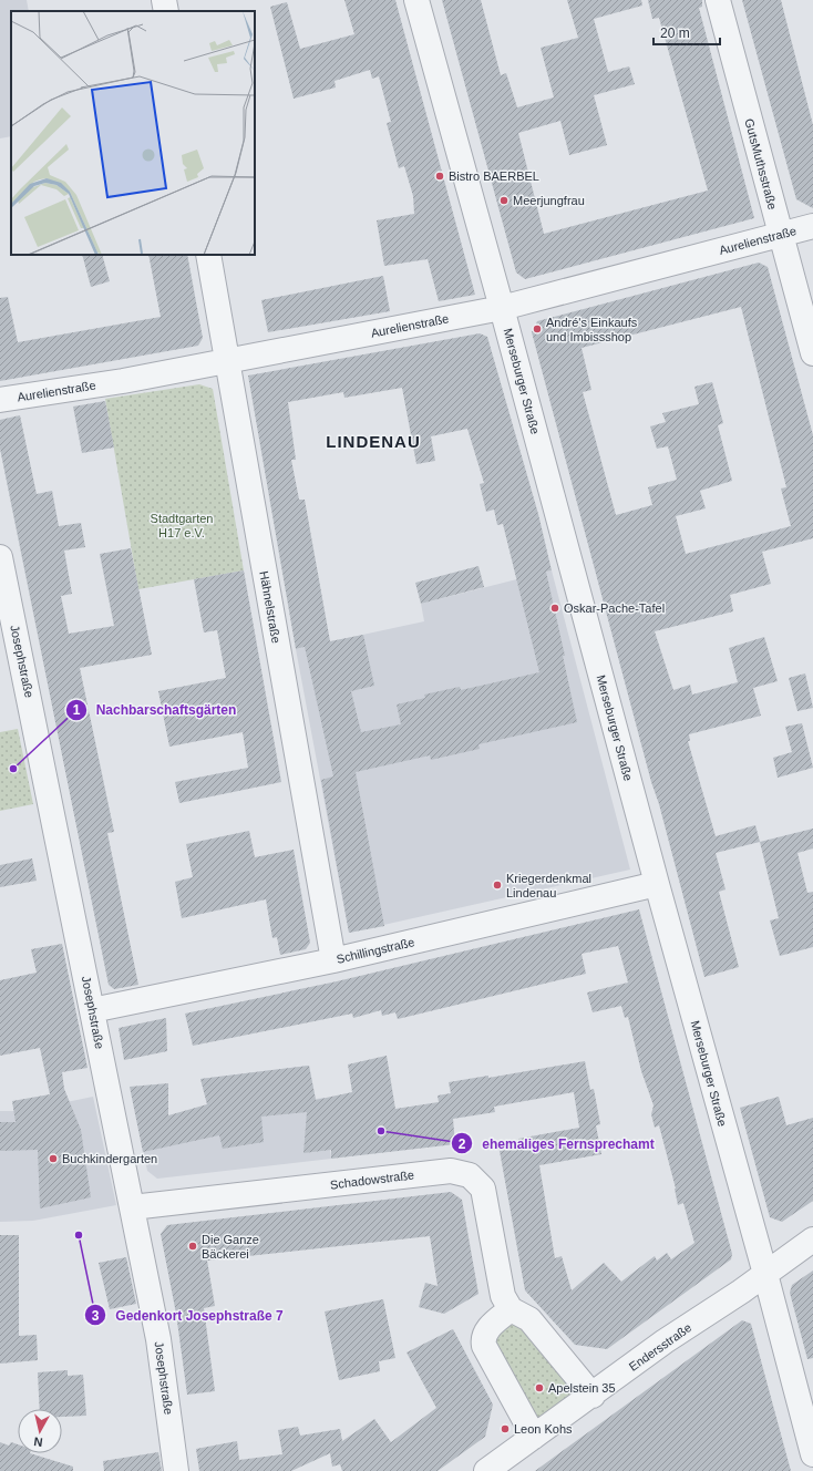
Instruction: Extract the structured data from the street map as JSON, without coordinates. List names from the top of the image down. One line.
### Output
{"streets":{"street":["GutsMuthsstraße","Aurelienstraße","Merseburger Straße","Hähnelstraße","Josephstraße","Schillingstraße","Schadowstraße","Endersstraße"]},"crossings":[["GutsMuthsstraße","Aurelienstraße"],["Aurelienstraße","Merseburger Straße"],["Aurelienstraße","Hähnelstraße"],["Merseburger Straße","Schillingstraße"],["Merseburger Straße","Endersstraße"],["Hähnelstraße","Schillingstraße"],["Josephstraße","Schillingstraße"],["Josephstraße","Schadowstraße"]],"districts":["LINDENAU"],"parks":["Stadtgarten H17 e.V."],"places":["Bistro BAERBEL","Meerjungfrau","André's Einkaufs und Imbissshop","Oskar-Pache-Tafel","Nachbarschaftsgärten","Kriegerdenkmal Lindenau","ehemaliges Fernsprechamt","Buchkindergarten","Gedenkort Josephstraße 7","Die Ganze Bäckerei","Apelstein 35","Leon Kohs"],"scale_bar":"20 m","north":"bottom"}
